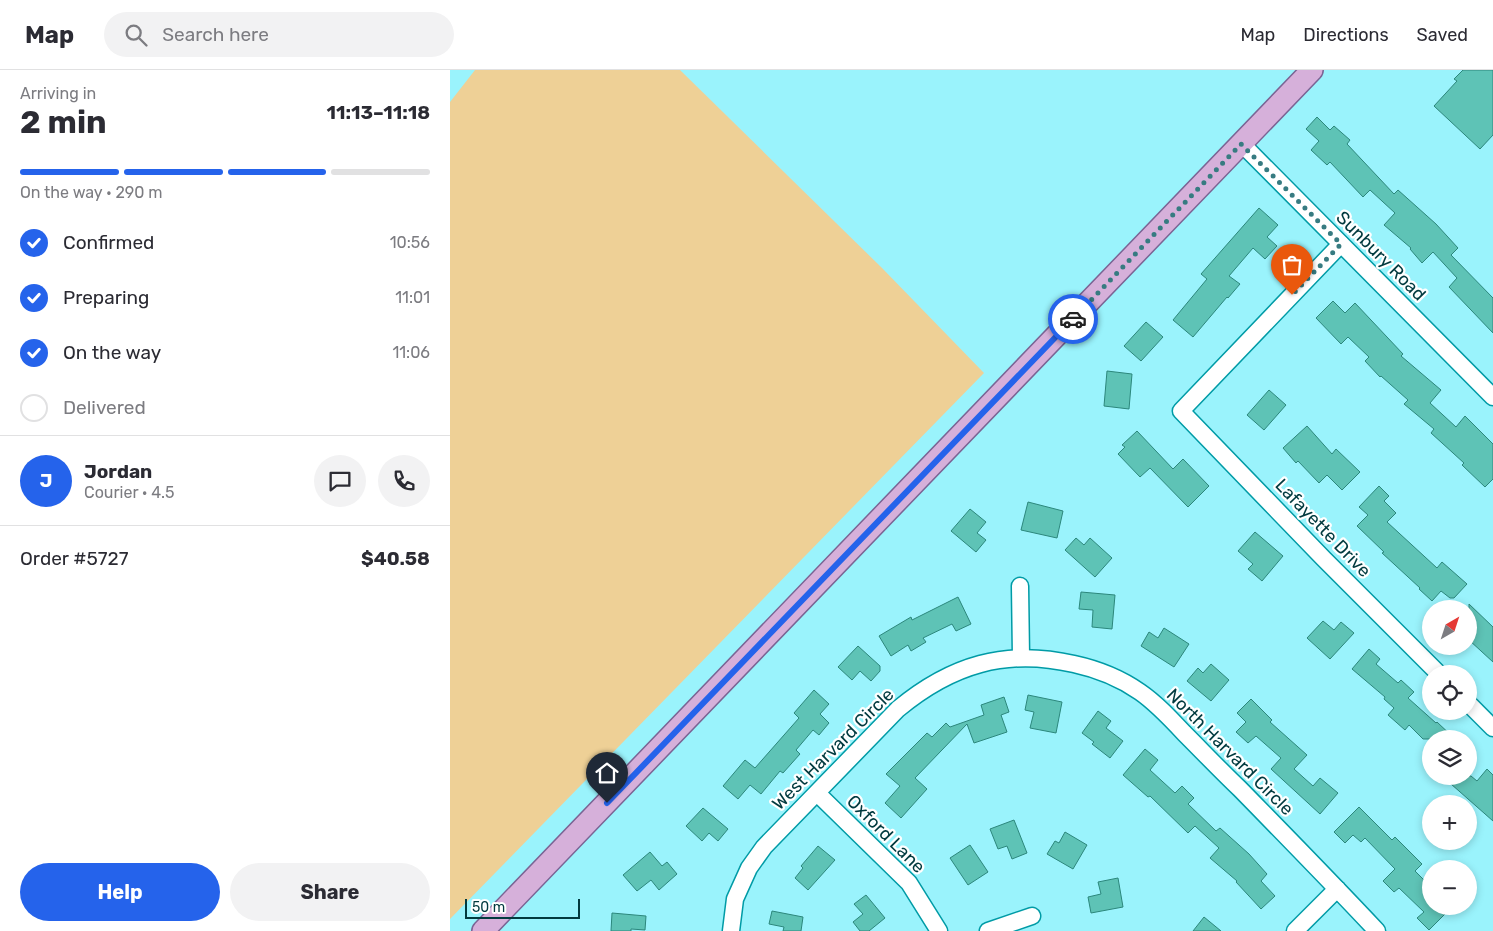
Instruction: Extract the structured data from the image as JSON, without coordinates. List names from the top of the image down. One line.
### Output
{"streets":{"street":["Sunbury Road","Lafayette Drive","West Harvard Circle","North Harvard Circle","Oxford Lane"]},"crossings":[["Sunbury Road","Lafayette Drive"],["West Harvard Circle","North Harvard Circle"],["West Harvard Circle","Oxford Lane"]],"scale_bar":"50 m","north":"top right","page":{"header":"Map","search":"Search here","nav":["Map","Directions","Saved"],"heading":["2 min","Arriving in","11:13–11:18"],"panel":["Jordan","Courier · 4.5","Order #5727","$40.58"],"bar":"On the way · 290 m","list":[["Confirmed","10:56"],["Preparing","11:01"],["On the way","11:06"],"Delivered"],"round":"J","map_buttons":["+","−"],"buttons":["Help","Share"],"scale":"50 m"}}
